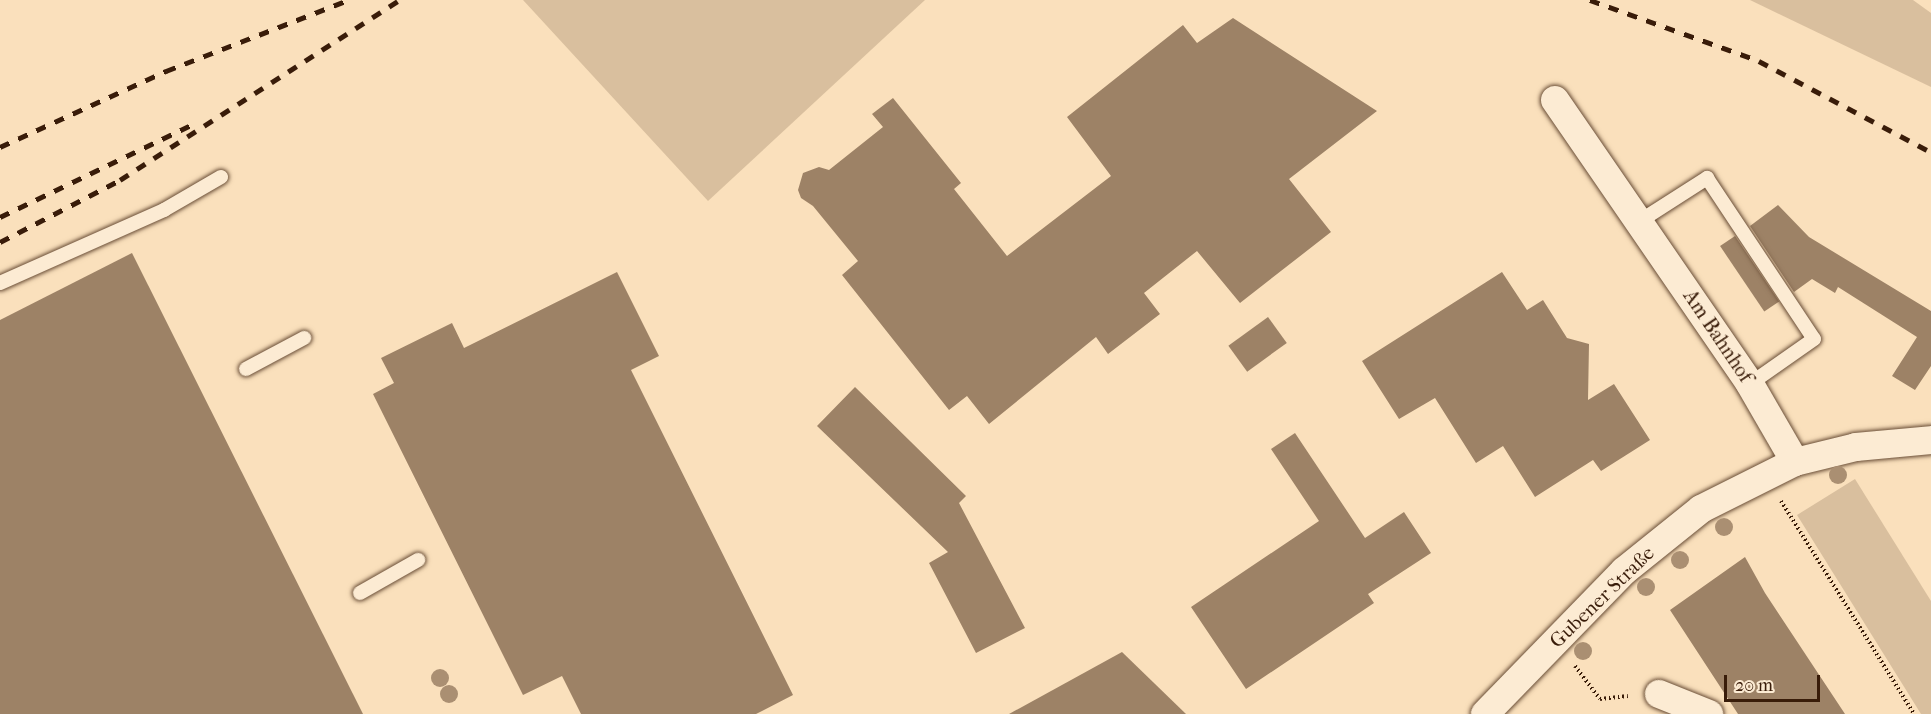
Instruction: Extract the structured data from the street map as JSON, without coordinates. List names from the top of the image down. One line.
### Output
{"streets":{"street":["Am Bahnhof","Gubener Straße"]},"crossings":[["Am Bahnhof","Gubener Straße"]],"scale_bar":"20 m"}
